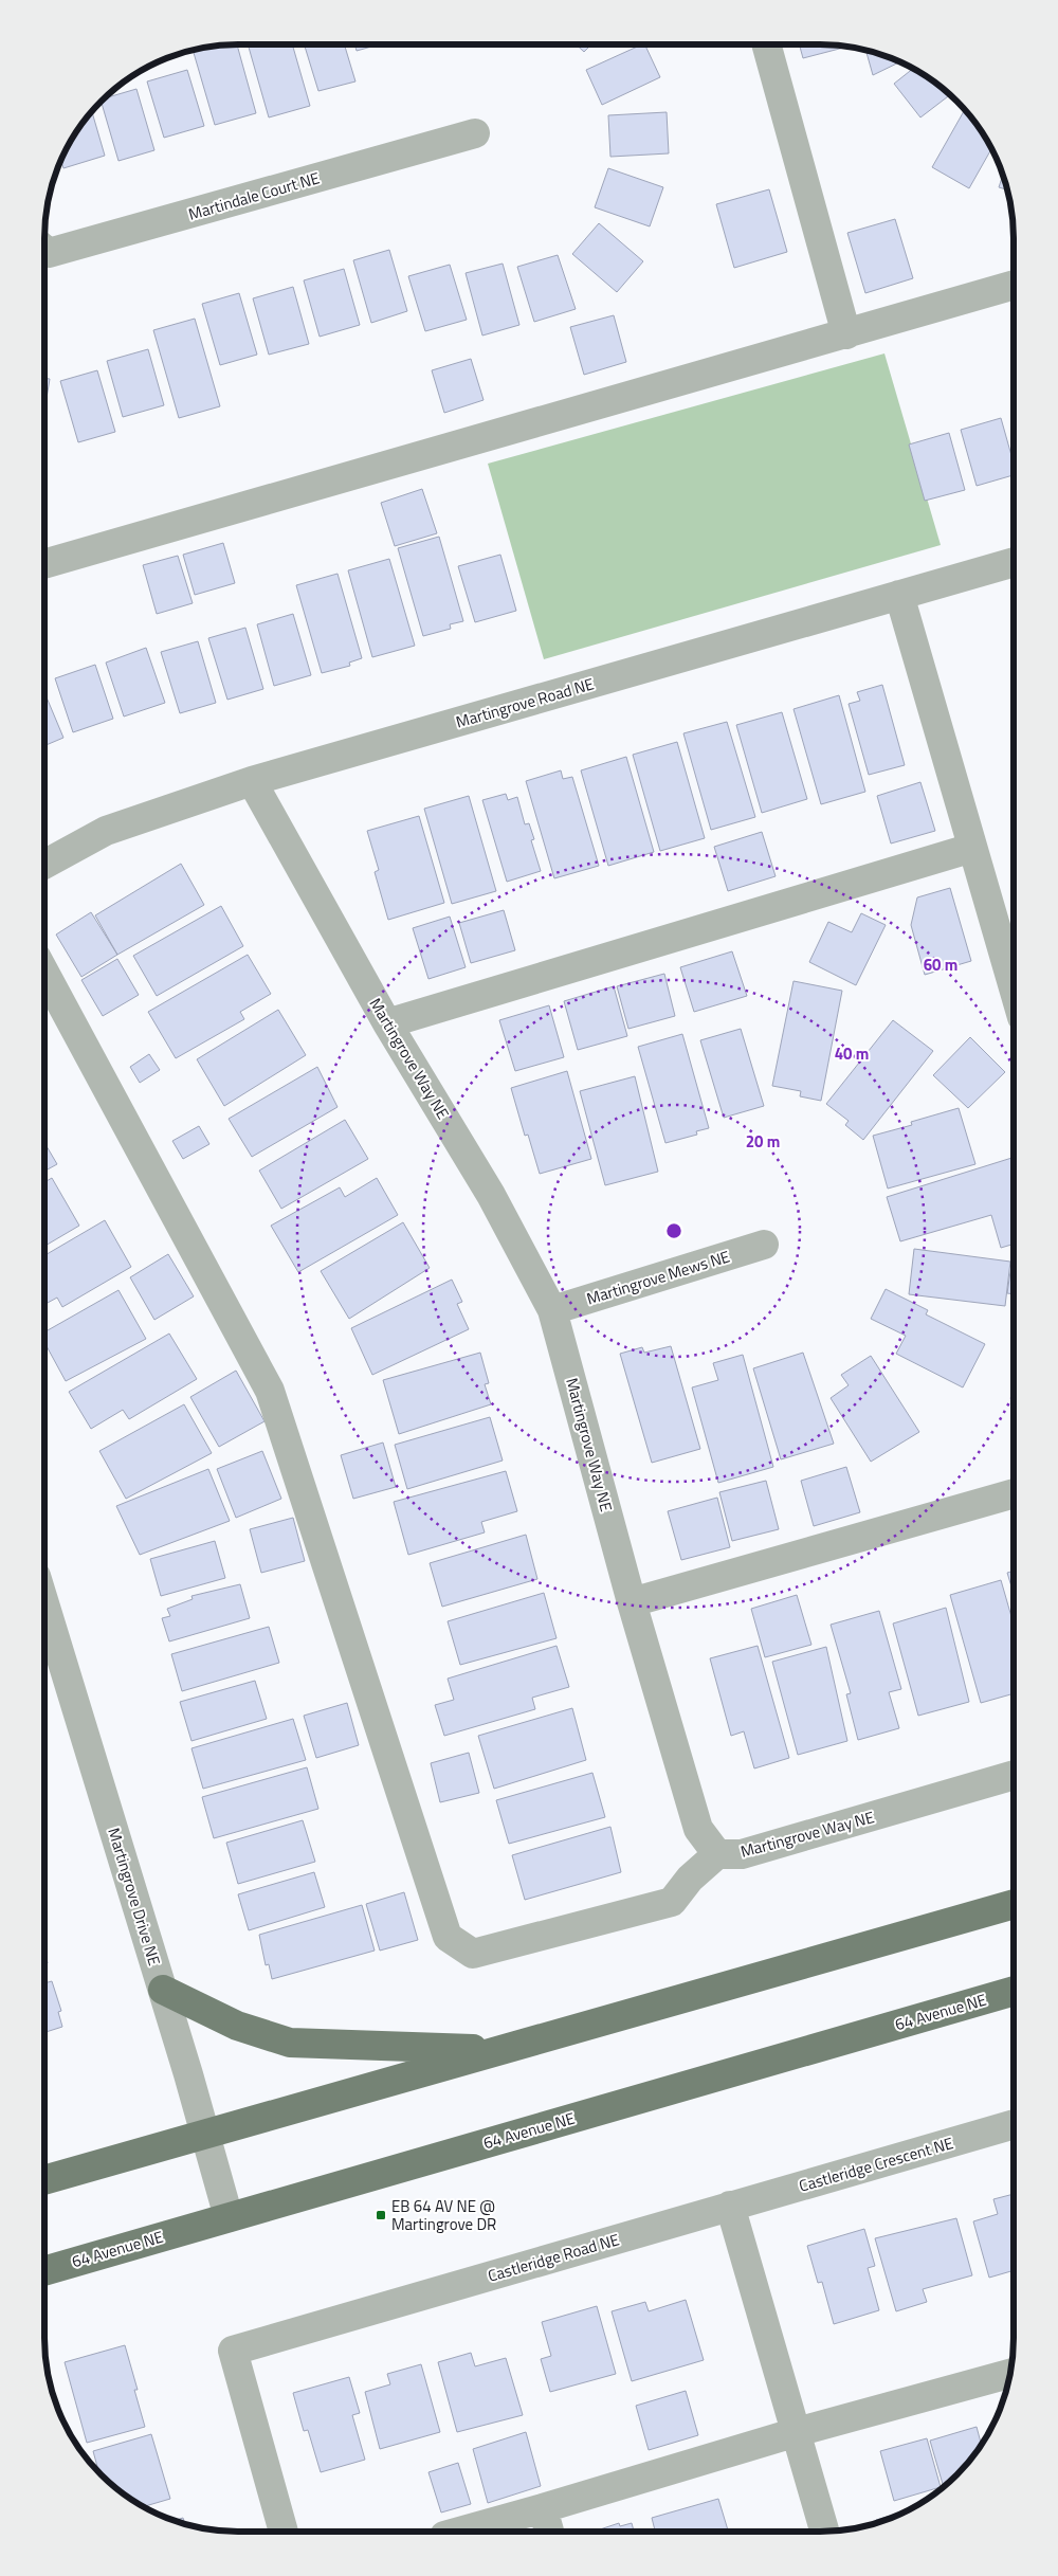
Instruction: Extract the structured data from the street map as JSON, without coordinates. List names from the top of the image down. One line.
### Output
{"streets":{"main road":["64 Avenue NE"],"street":["Martindale Court NE","Martingrove Road NE","Martingrove Way NE","Martingrove Mews NE","Martingrove Drive NE","Castleridge Crescent NE","Castleridge Road NE"]},"crossings":[["Martingrove Road NE","Martingrove Way NE"],["Martingrove Way NE","Martingrove Mews NE"],["Martingrove Drive NE","64 Avenue NE"],["Castleridge Crescent NE","Castleridge Road NE"]],"places":{"transit":["EB 64 AV NE @ Martingrove DR"]},"rings":["60 m","40 m","20 m"]}
